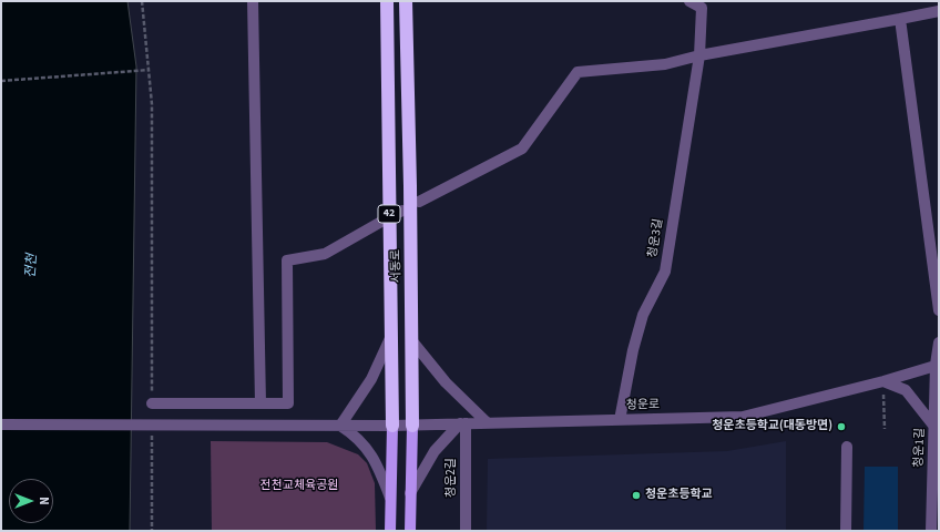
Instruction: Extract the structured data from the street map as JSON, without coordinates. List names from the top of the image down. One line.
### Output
{"streets":{"highway":["42","서동로"],"street":["청운3길","청운로","청운1길","청운2길"]},"crossings":[["청운3길","청운로"],["서동로","청운로"],["청운로","청운1길"],["청운로","청운2길"]],"water":["전천"],"parks":["전천교체육공원"],"places":["청운초등학교(대동방면)","청운초등학교"],"north":"right"}
